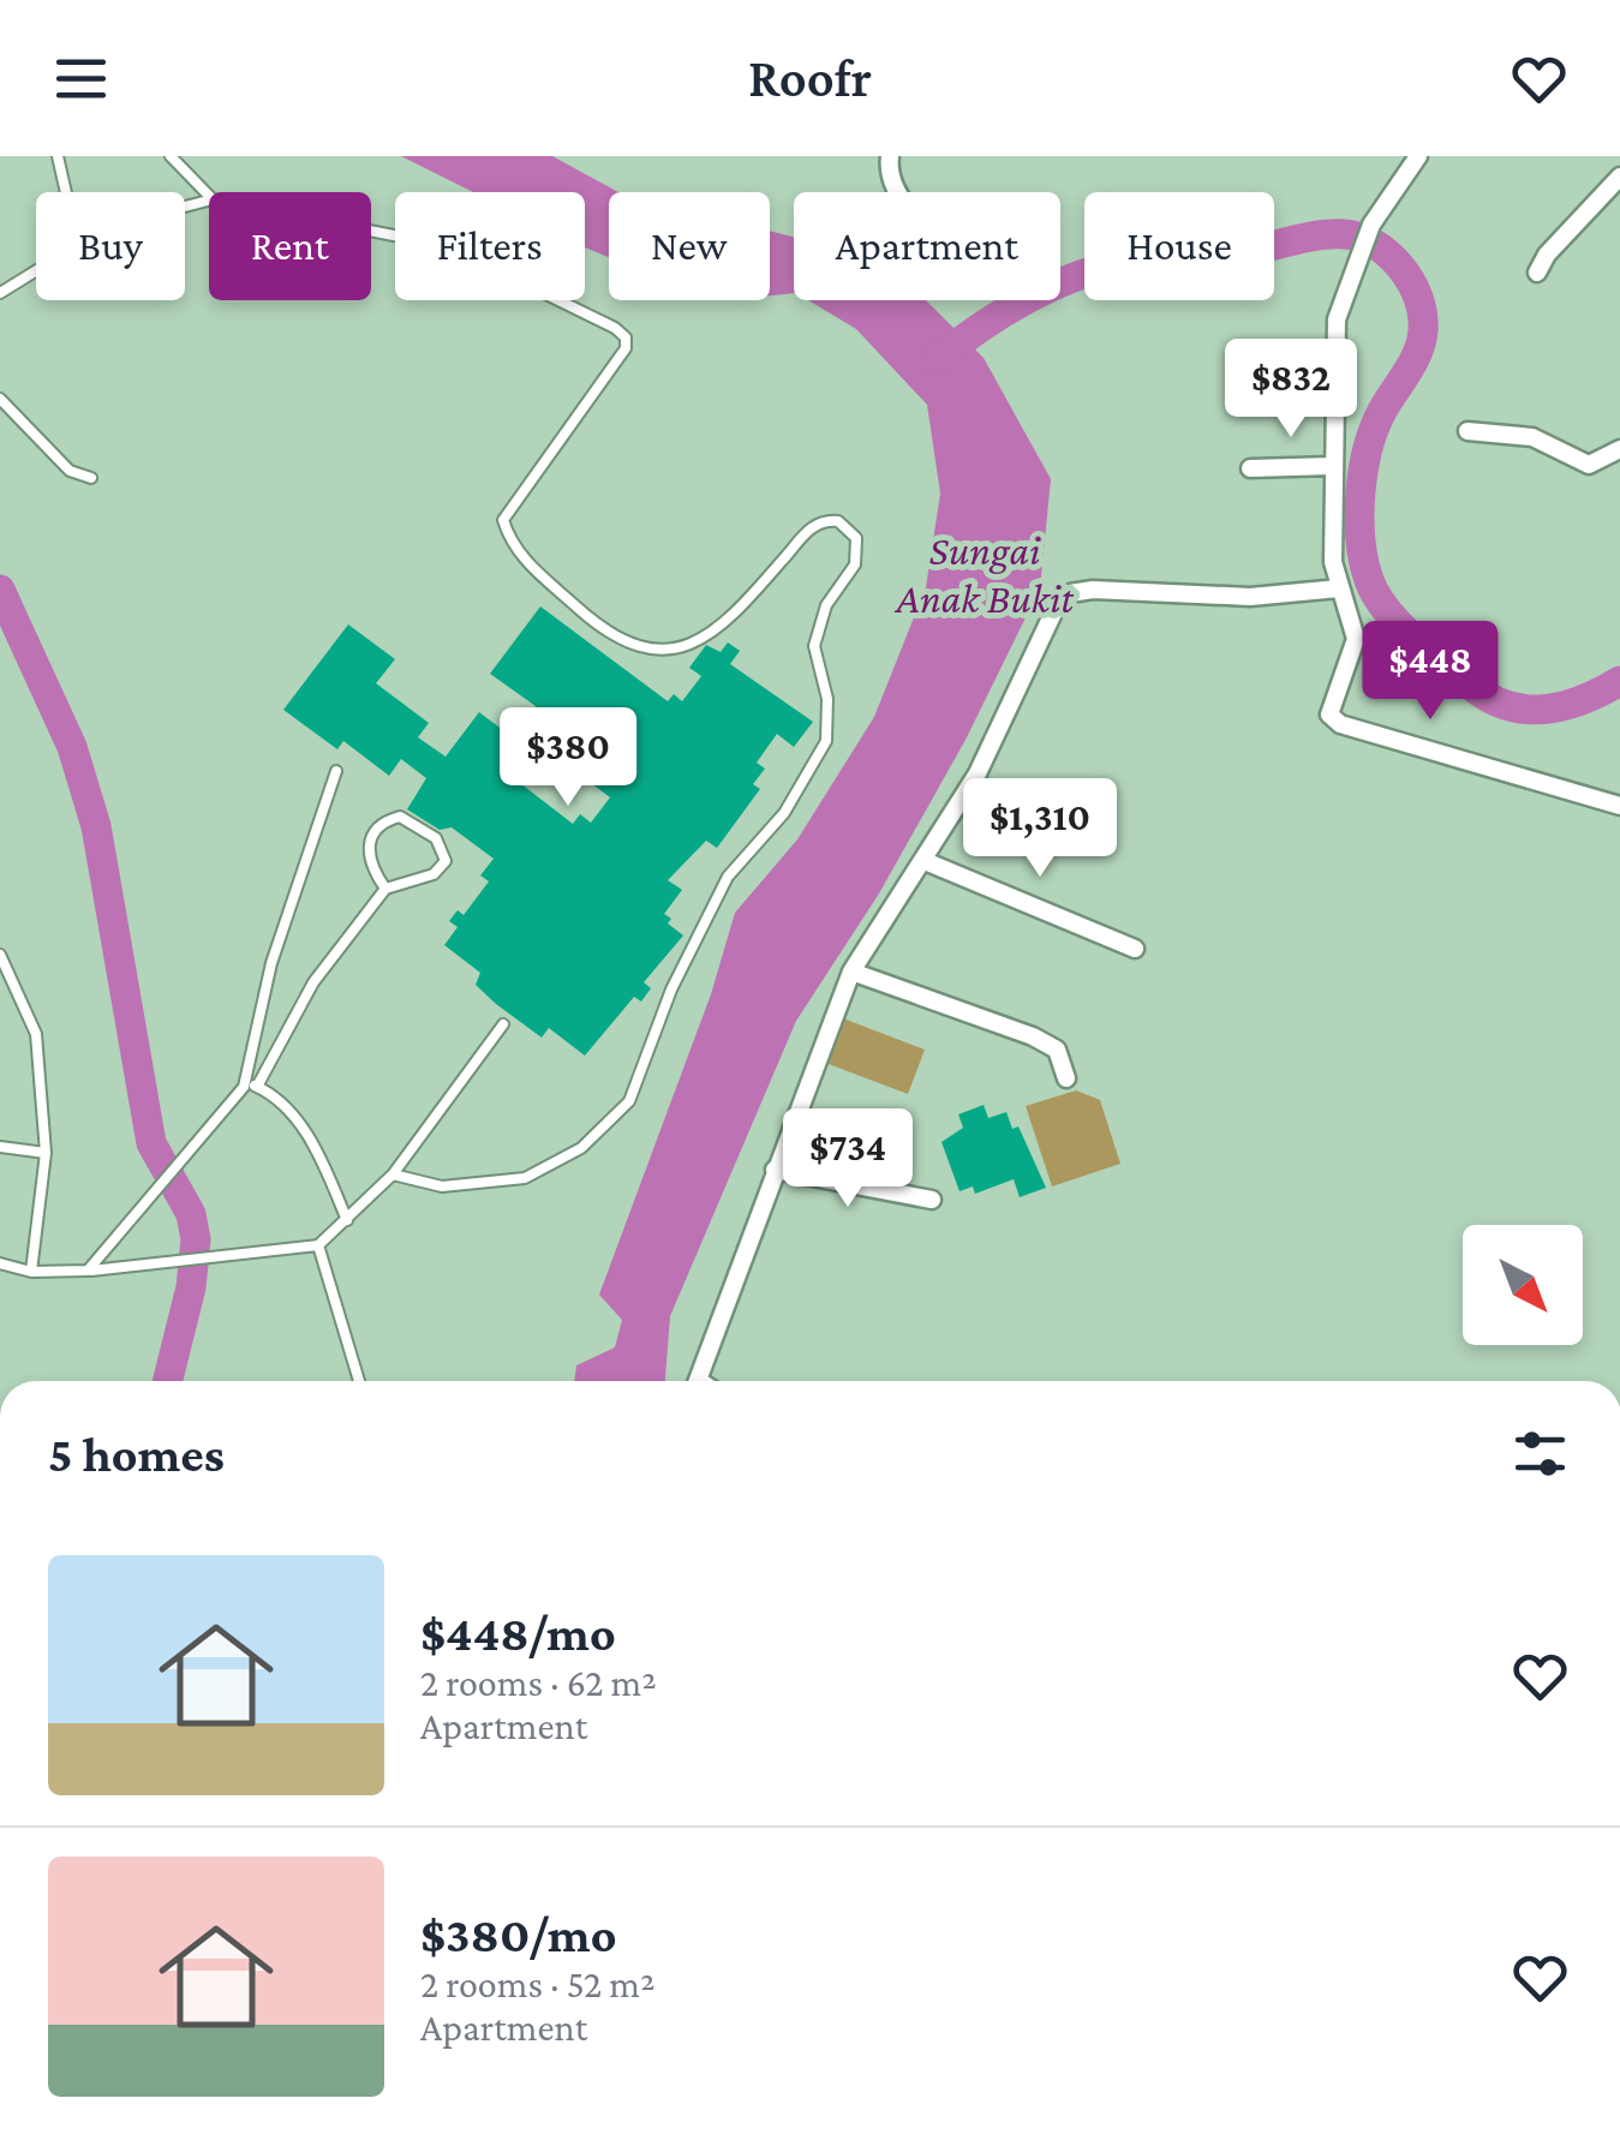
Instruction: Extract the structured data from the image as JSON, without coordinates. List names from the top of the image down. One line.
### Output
{"water":["Sungai Anak Bukit"],"north":"bottom right","page":{"header":"Roofr","chip":["Buy","Rent","Filters","New","Apartment","House"],"price":["$832","$448","$380","$1,310","$734"],"heading":"5 homes","list":[{"name":"$448/mo","note":"2 rooms · 62 m² · Apartment"},{"name":"$380/mo","note":"2 rooms · 52 m² · Apartment"}]}}
